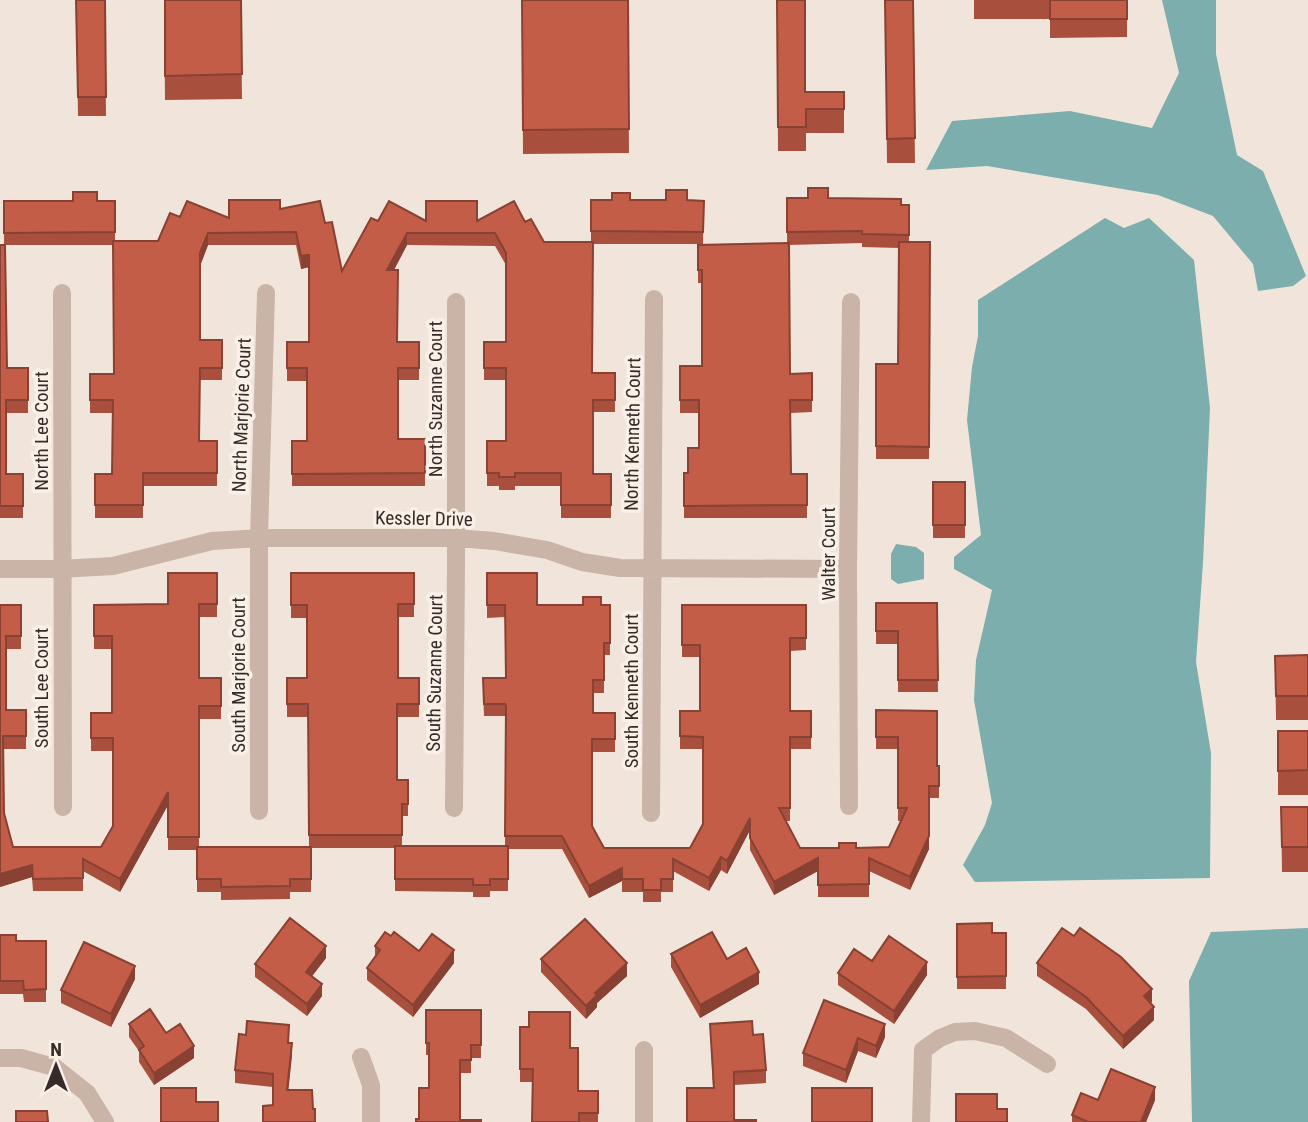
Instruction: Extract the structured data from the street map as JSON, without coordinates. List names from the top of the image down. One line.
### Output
{"streets":{"street":["North Suzanne Court","North Marjorie Court","North Lee Court","North Kenneth Court","Kessler Drive","Walter Court","South Suzanne Court","South Marjorie Court","South Lee Court","South Kenneth Court"]},"crossings":[["North Suzanne Court","Kessler Drive"],["North Suzanne Court","South Suzanne Court"],["North Marjorie Court","Kessler Drive"],["North Marjorie Court","South Marjorie Court"],["North Lee Court","Kessler Drive"],["North Lee Court","South Lee Court"],["North Kenneth Court","Kessler Drive"],["North Kenneth Court","South Kenneth Court"],["Kessler Drive","Walter Court"],["Kessler Drive","South Suzanne Court"],["Kessler Drive","South Marjorie Court"],["Kessler Drive","South Lee Court"],["Kessler Drive","South Kenneth Court"]],"north":"top"}
